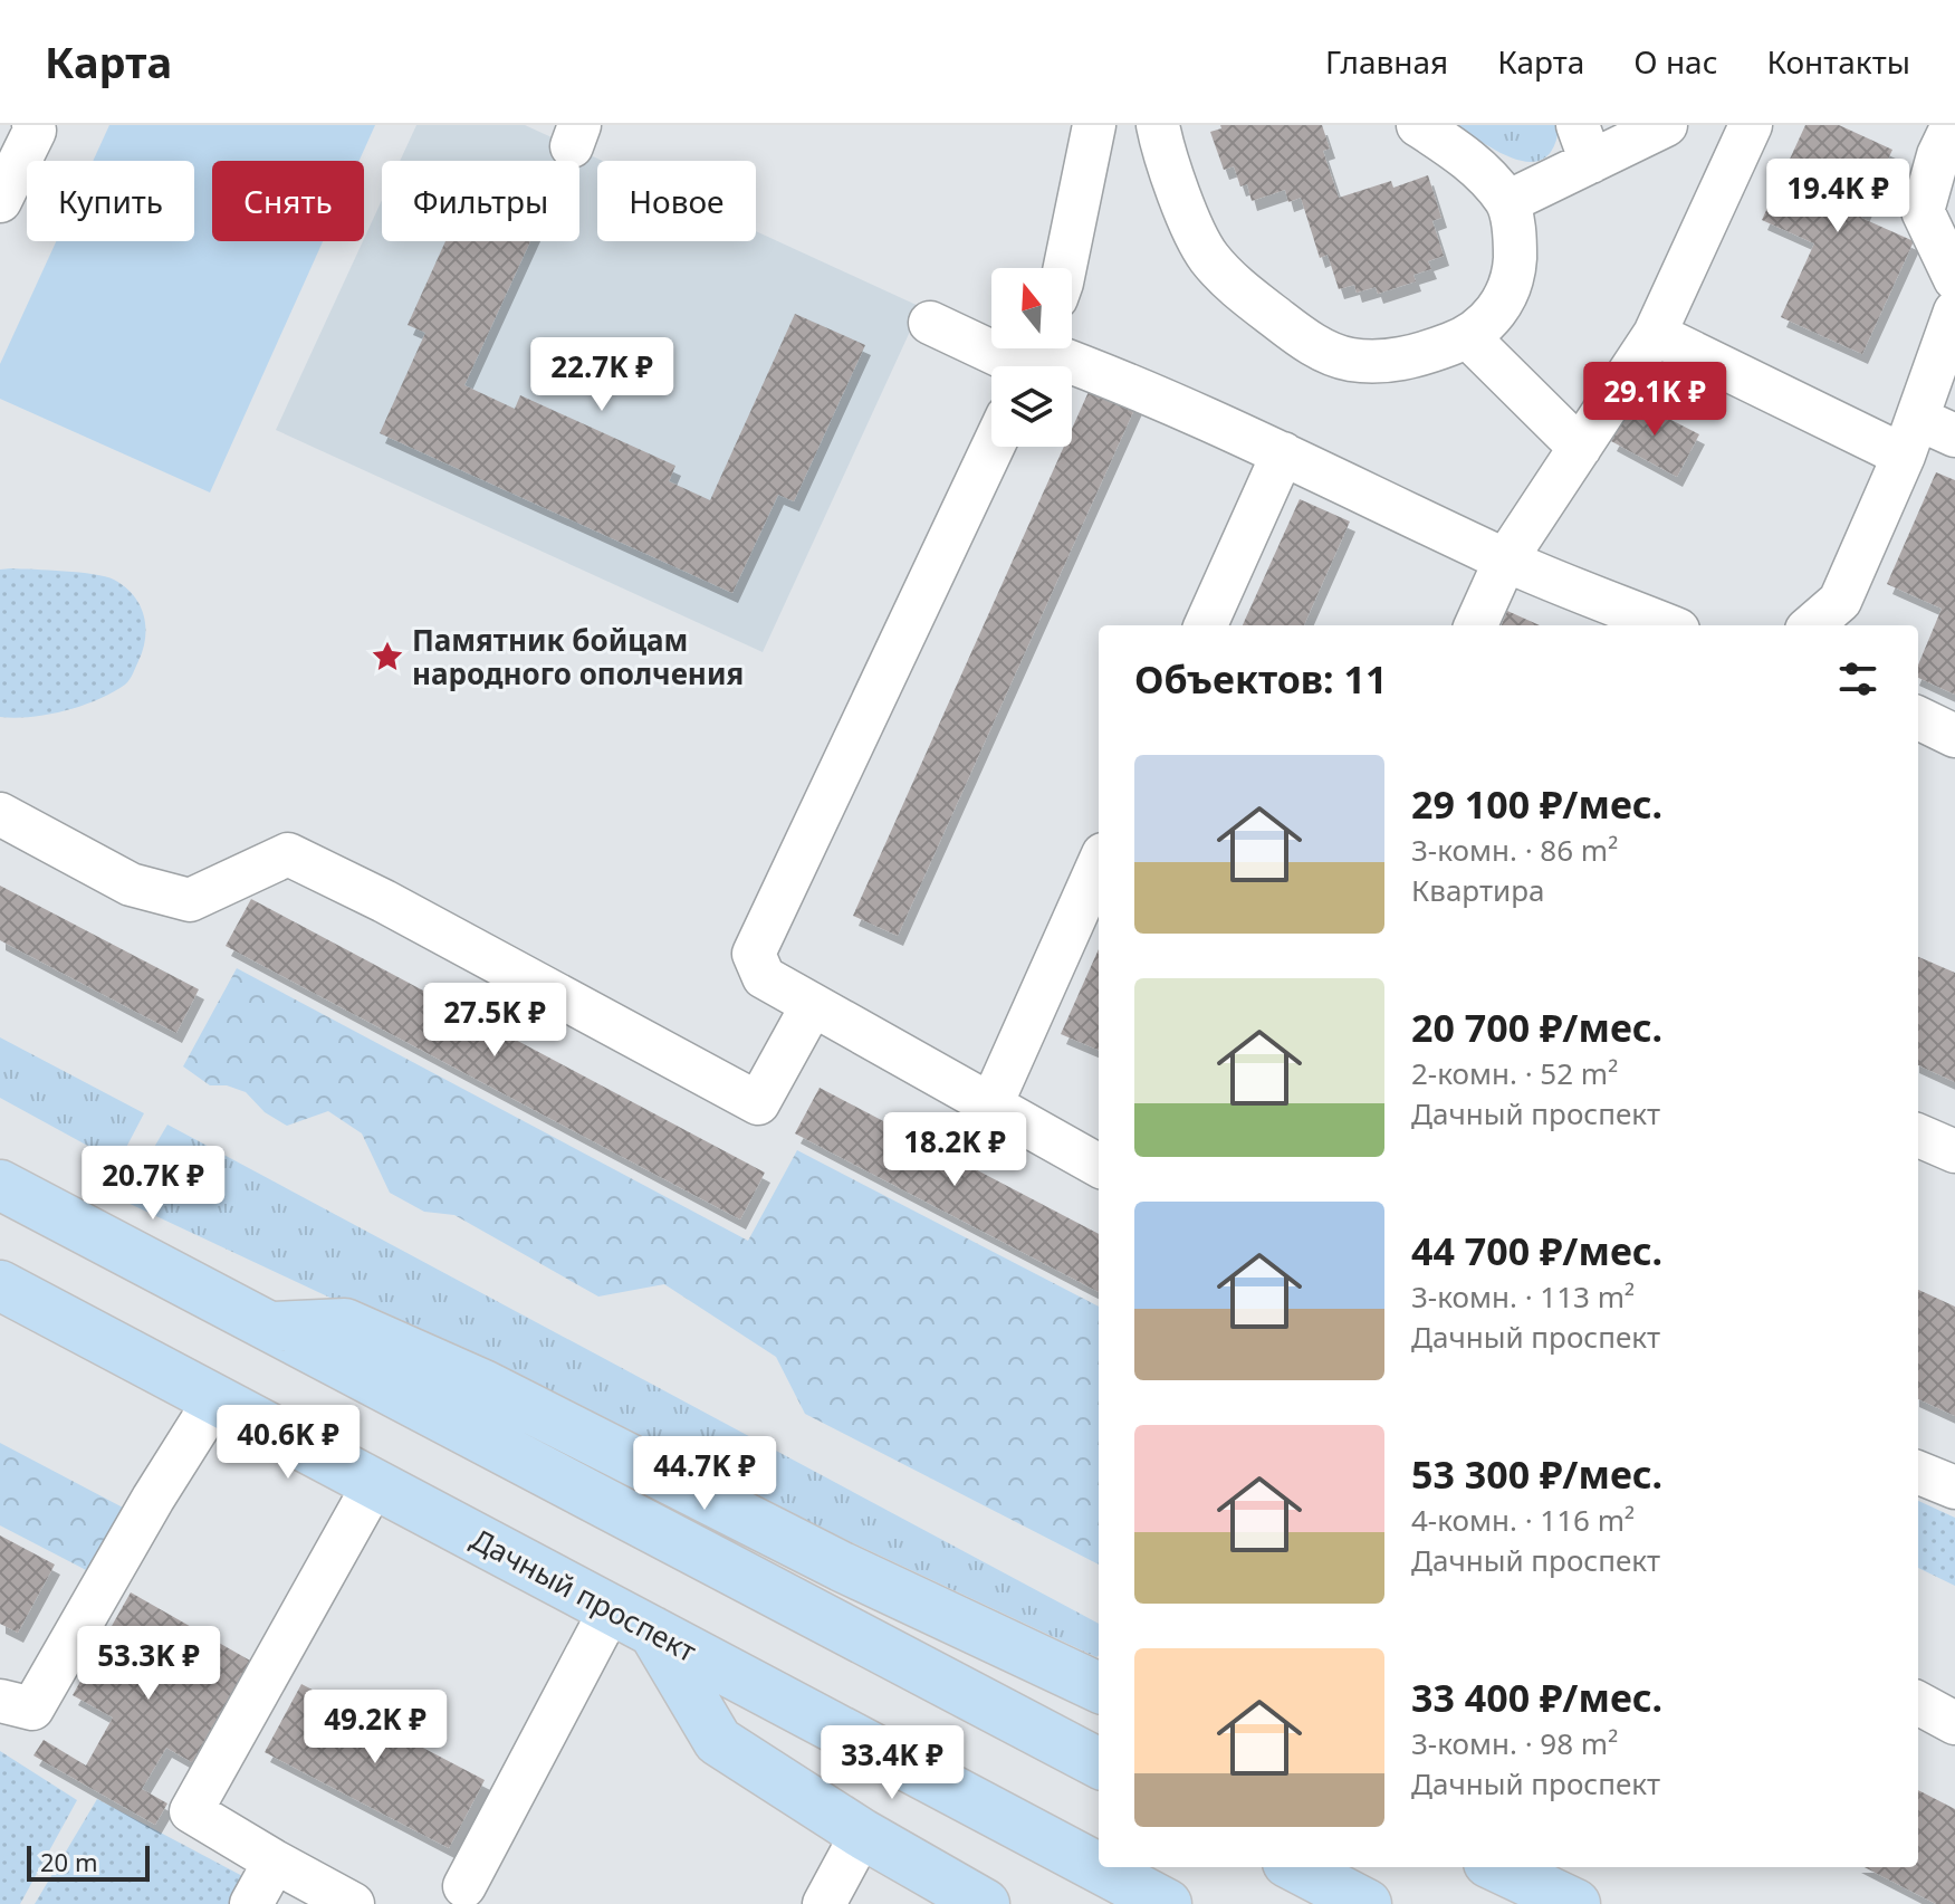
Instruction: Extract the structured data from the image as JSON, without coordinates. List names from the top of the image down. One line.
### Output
{"streets":{"main road":["Дачный проспект"]},"places":{"place":["Памятник бойцам народного ополчения"]},"scale_bar":"20 m","north":"top","page":{"header":"Карта","nav":["Главная","Карта","О нас","Контакты"],"price":["19.4K ₽","22.7K ₽","29.1K ₽","27.5K ₽","18.2K ₽","20.7K ₽","40.6K ₽","44.7K ₽","53.3K ₽","49.2K ₽","33.4K ₽"],"chip":["Купить","Снять","Фильтры","Новое"],"heading":"Объектов: 11","list":[{"name":"29 100 ₽/мес.","note":"3-комн. · 86 m² · Квартира"},{"name":"20 700 ₽/мес.","note":"2-комн. · 52 m² · Дачный проспект"},{"name":"44 700 ₽/мес.","note":"3-комн. · 113 m² · Дачный проспект"},{"name":"53 300 ₽/мес.","note":"4-комн. · 116 m² · Дачный проспект"},{"name":"33 400 ₽/мес.","note":"3-комн. · 98 m² · Дачный проспект"}],"scale":"20 m"}}
